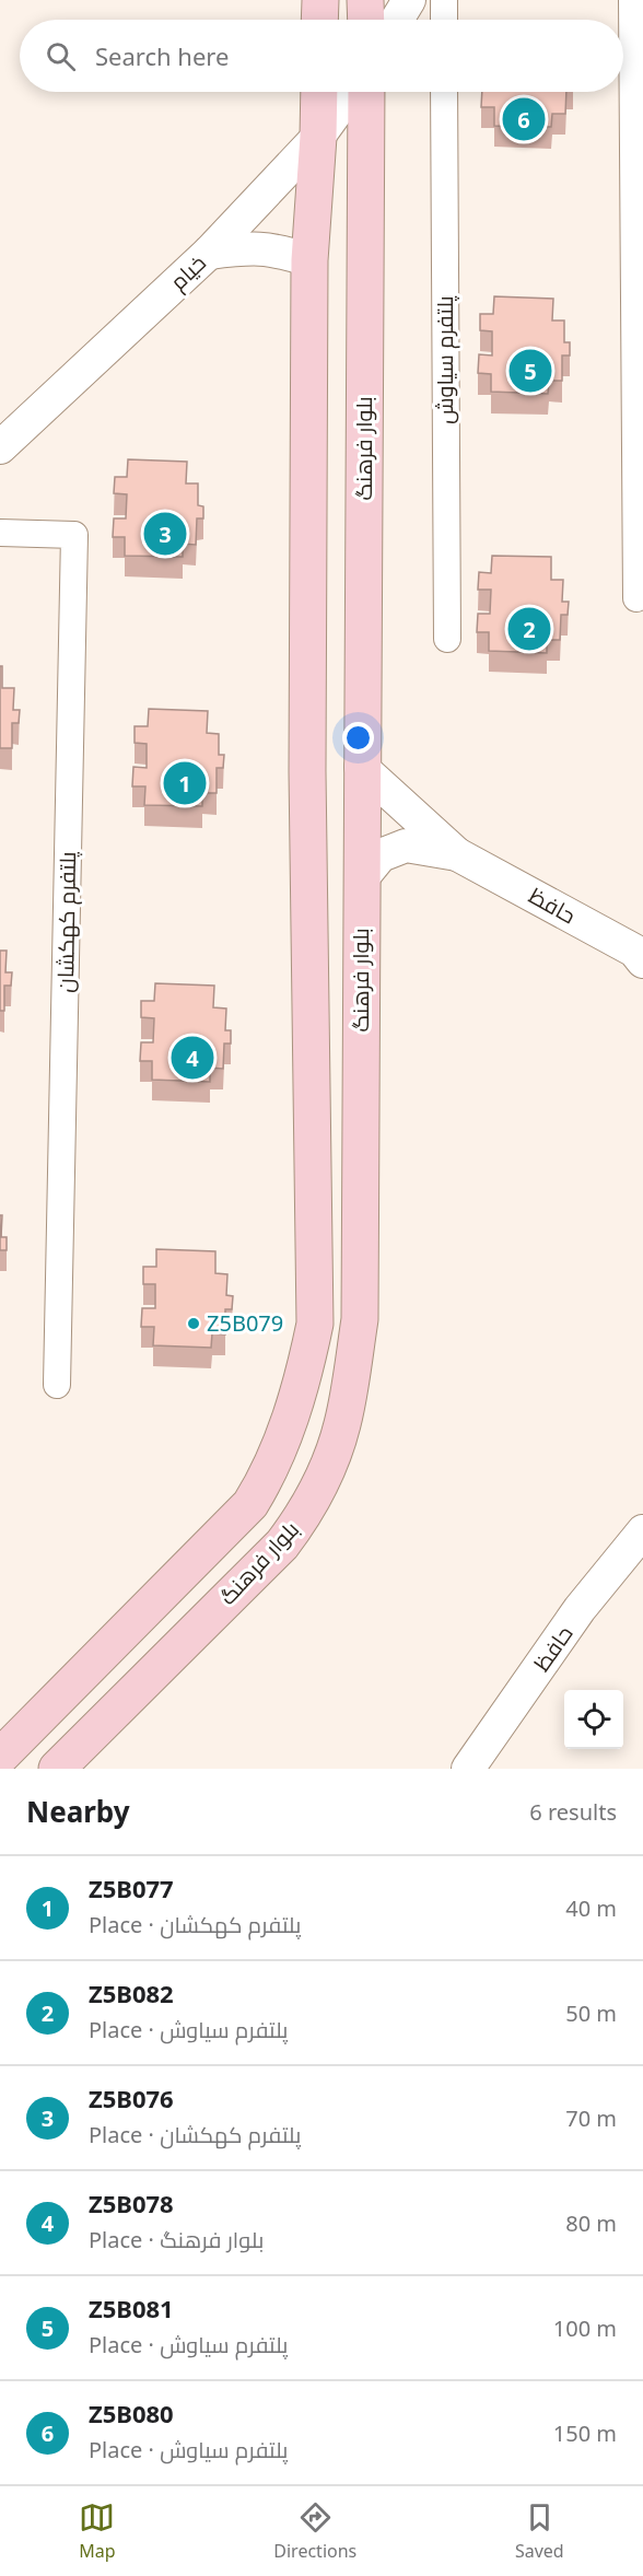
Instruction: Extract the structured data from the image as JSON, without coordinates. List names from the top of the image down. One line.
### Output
{"streets":{"main road":["بلوار فرهنگ"],"street":["خیام","پلتفرم سیاوش","حافظ","پلتفرم کهکشان"]},"places":["Z5B079"],"page":{"search":"Search here","pins":["6","5","3","2","1","4"],"heading":["Nearby","6 results"],"list":[{"mark":"1","name":"Z5B077","note":"Place · پلتفرم کهکشان","value":"40 m"},{"mark":"2","name":"Z5B082","note":"Place · پلتفرم سیاوش","value":"50 m"},{"mark":"3","name":"Z5B076","note":"Place · پلتفرم کهکشان","value":"70 m"},{"mark":"4","name":"Z5B078","note":"Place · بلوار فرهنگ","value":"80 m"},{"mark":"5","name":"Z5B081","note":"Place · پلتفرم سیاوش","value":"100 m"},{"mark":"6","name":"Z5B080","note":"Place · پلتفرم سیاوش","value":"150 m"}],"nav":["Map","Directions","Saved"]}}
